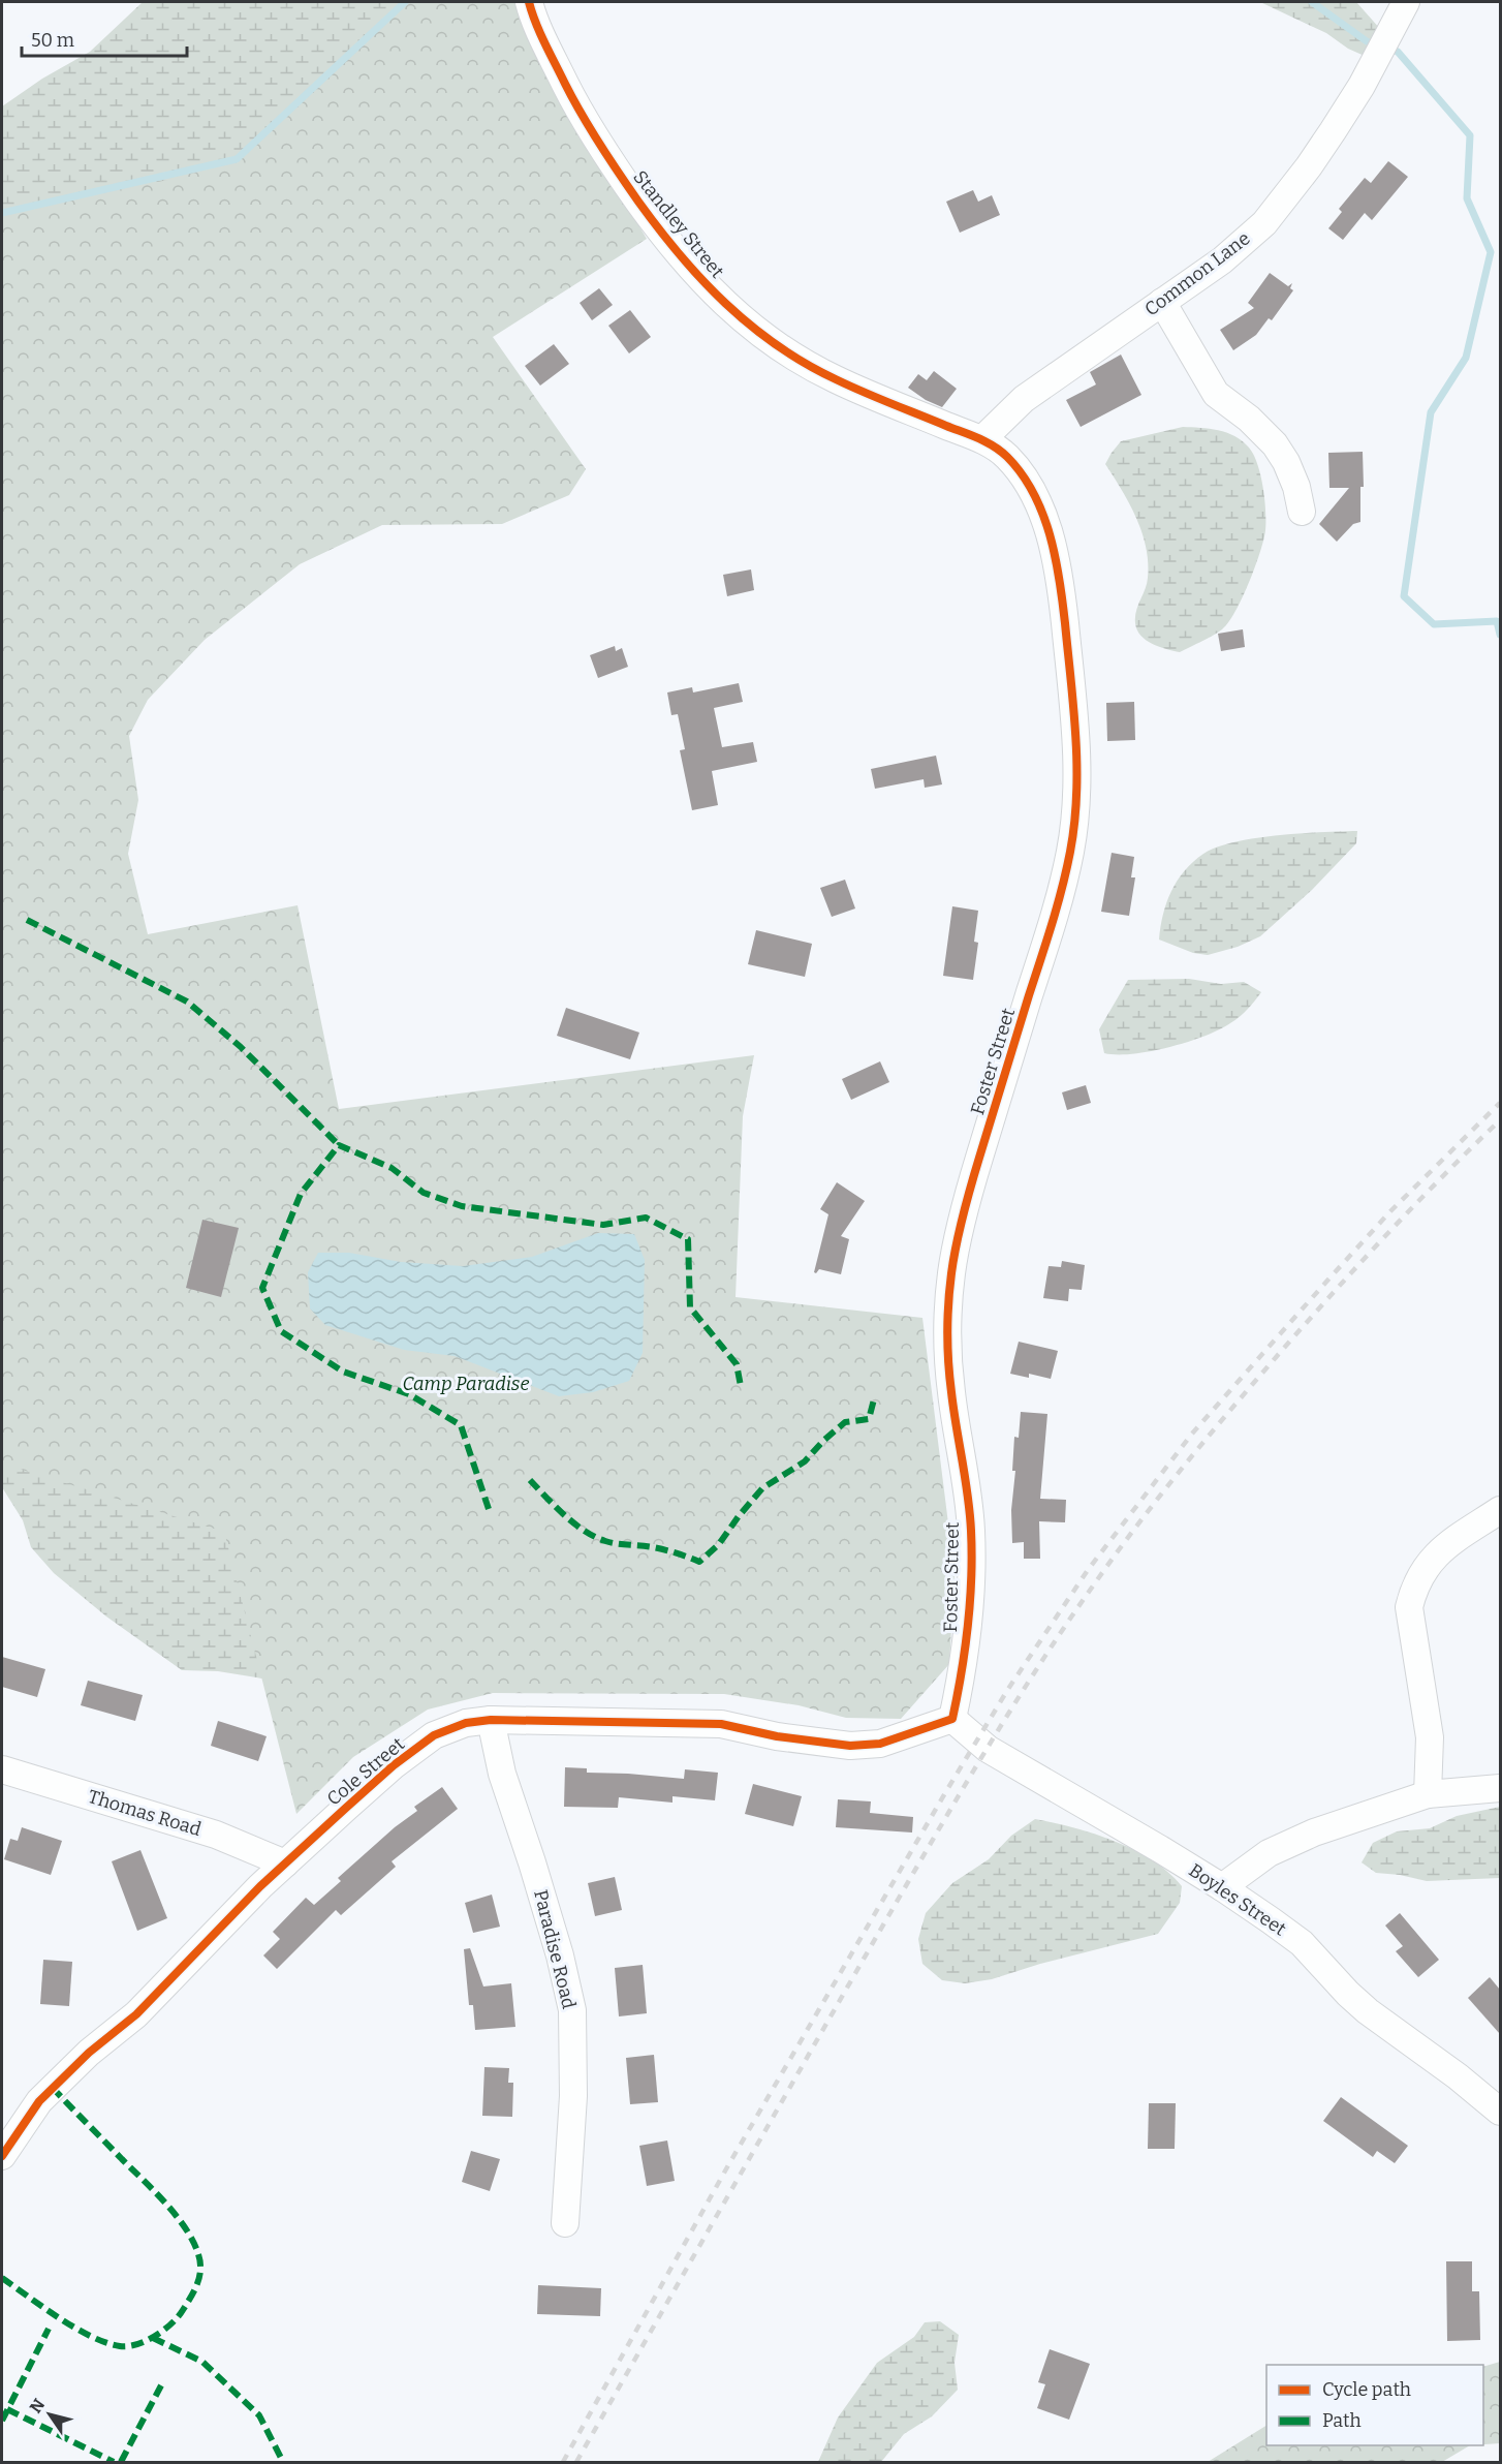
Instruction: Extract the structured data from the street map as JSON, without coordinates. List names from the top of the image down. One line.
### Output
{"streets":{"street":["Standley Street","Common Lane","Foster Street","Cole Street","Thomas Road","Boyles Street","Paradise Road"]},"crossings":[["Standley Street","Common Lane"],["Standley Street","Foster Street"],["Common Lane","Foster Street"],["Foster Street","Cole Street"],["Foster Street","Boyles Street"],["Cole Street","Thomas Road"],["Cole Street","Boyles Street"],["Cole Street","Paradise Road"]],"parks":["Camp Paradise"],"legend":["Cycle path","Path"],"scale_bar":"50 m","north":"top left"}
